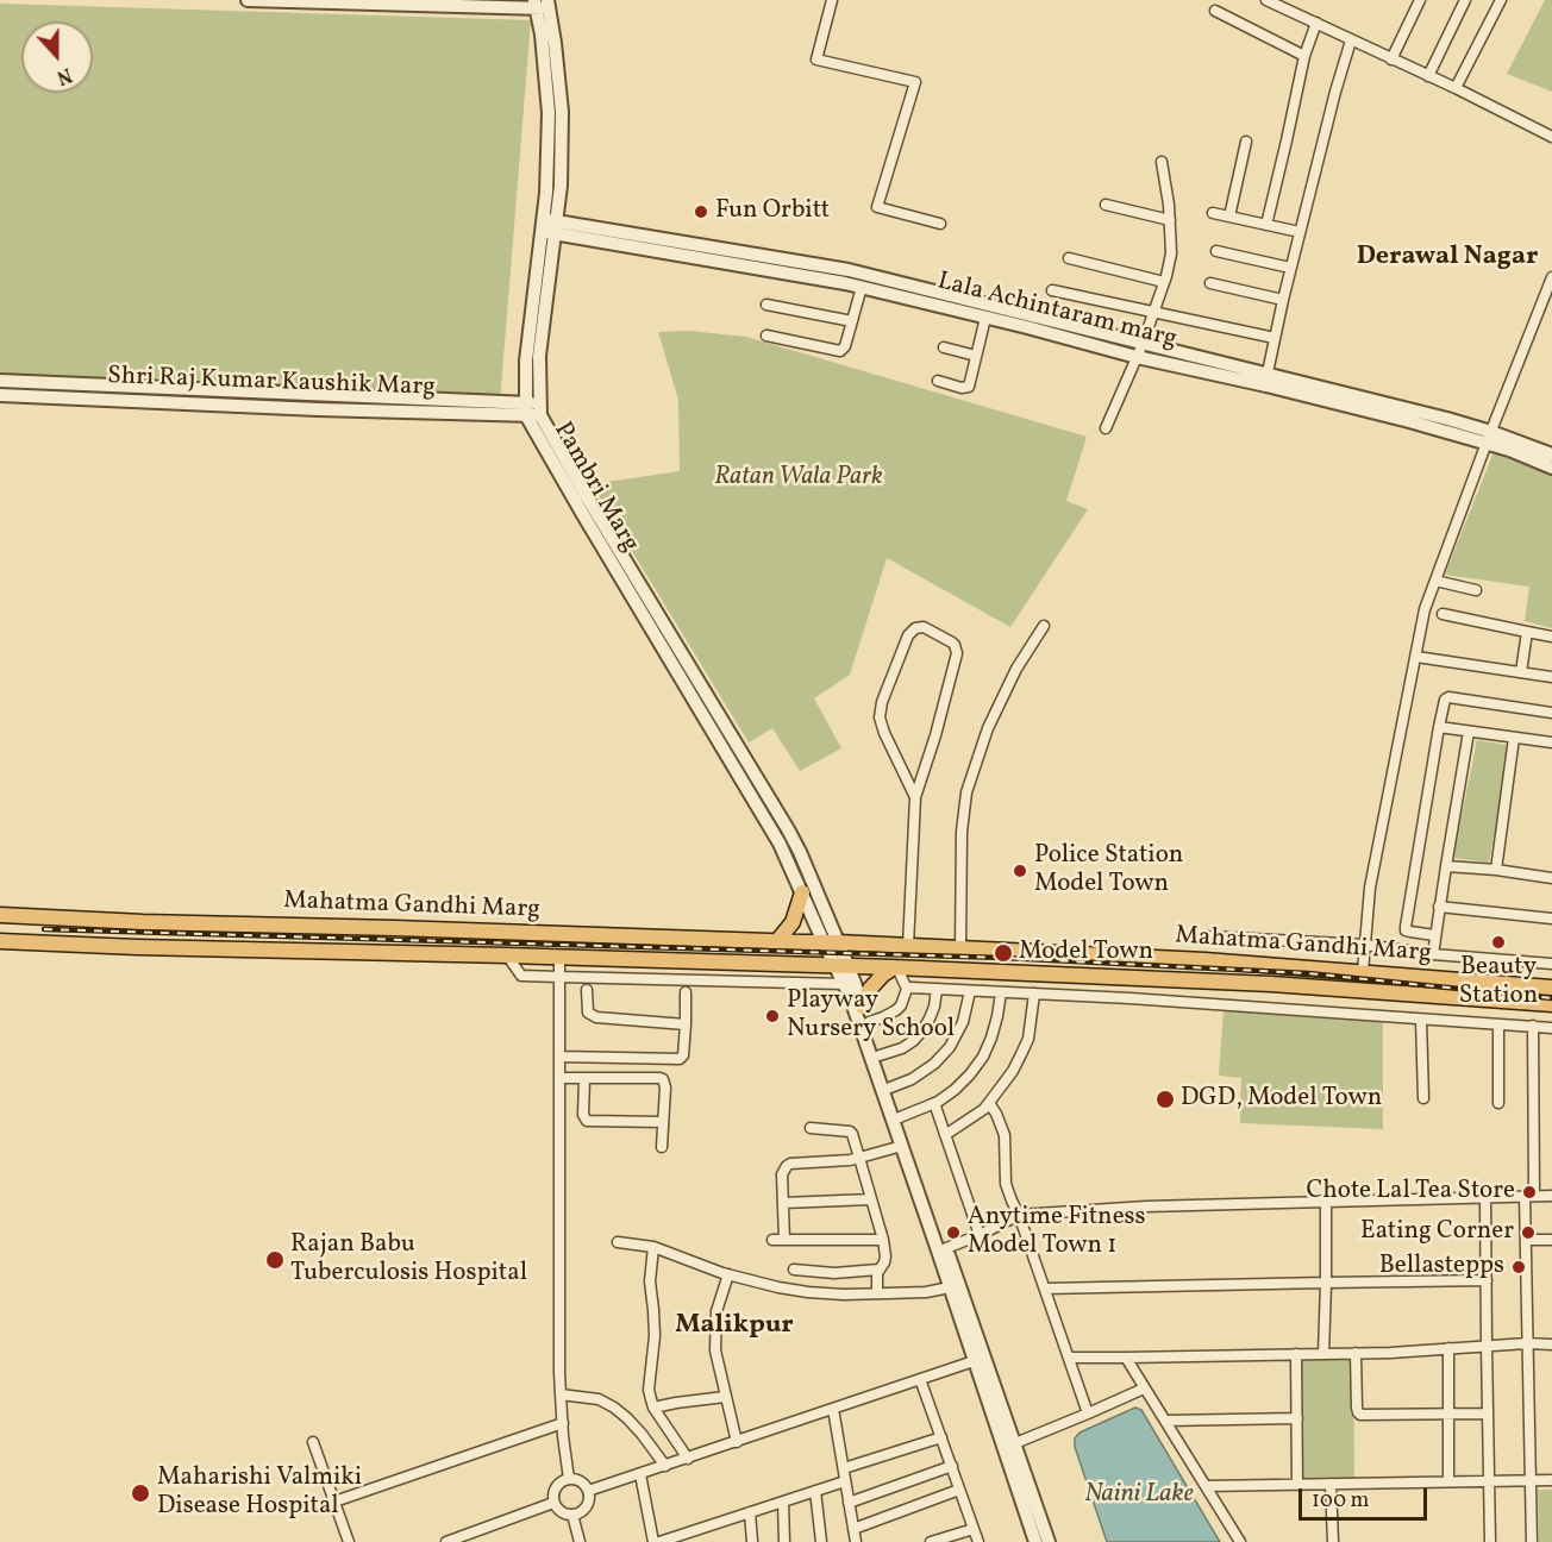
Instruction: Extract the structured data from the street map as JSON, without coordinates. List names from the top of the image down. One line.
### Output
{"streets":{"main road":["Mahatma Gandhi Marg"],"street":["Lala Achintaram marg","Shri Raj Kumar Kaushik Marg","Pambri Marg"]},"crossings":[["Lala Achintaram marg","Pambri Marg"],["Shri Raj Kumar Kaushik Marg","Pambri Marg"],["Pambri Marg","Mahatma Gandhi Marg"]],"districts":["Derawal Nagar","Malikpur"],"water":["Naini Lake"],"parks":["Ratan Wala Park"],"places":["Fun Orbitt","Police Station Model Town","Beauty Station","Model Town","Playway Nursery School","DGD, Model Town","Chote Lal Tea Store","Anytime Fitness Model Town 1","Eating Corner","Rajan Babu Tuberculosis Hospital","Bellastepps","Maharishi Valmiki Disease Hospital"],"scale_bar":"100 m","north":"bottom"}
